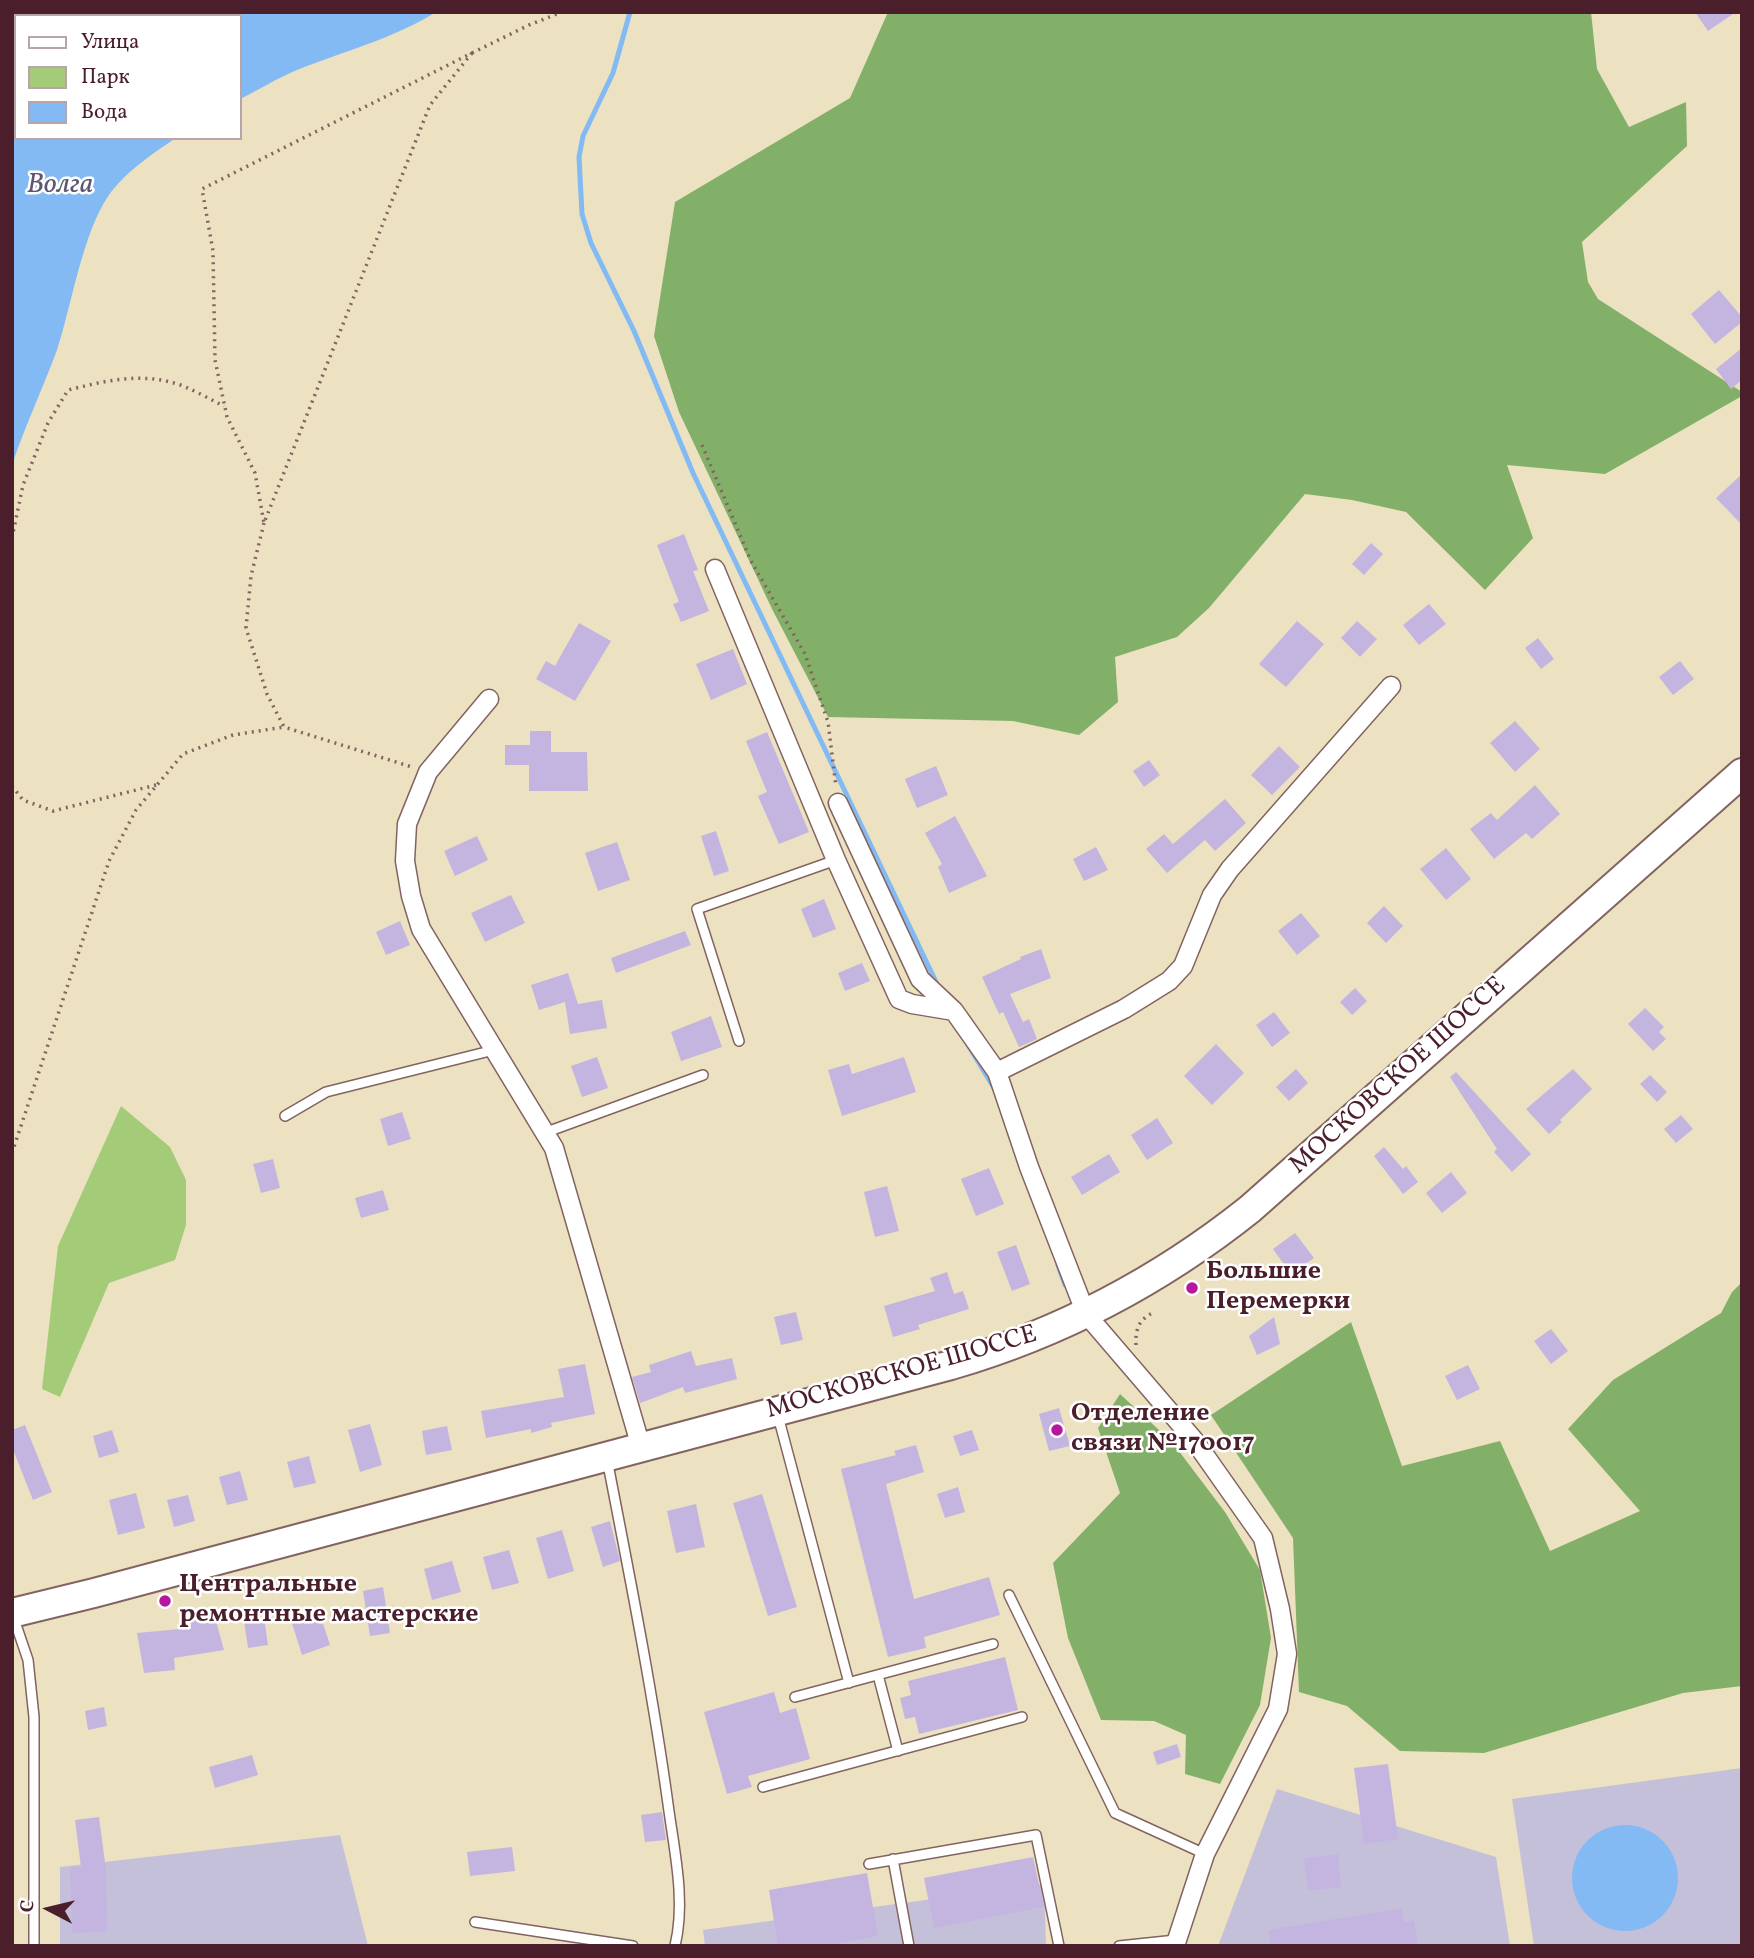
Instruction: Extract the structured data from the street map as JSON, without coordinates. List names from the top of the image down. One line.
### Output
{"streets":{"main road":["МОСКОВСКОЕ ШОССЕ"]},"water":["Волга"],"places":["Большие Перемерки","Отделение связи №170017","Центральные ремонтные мастерские"],"legend":["Улица","Парк","Вода"],"north":"left"}
